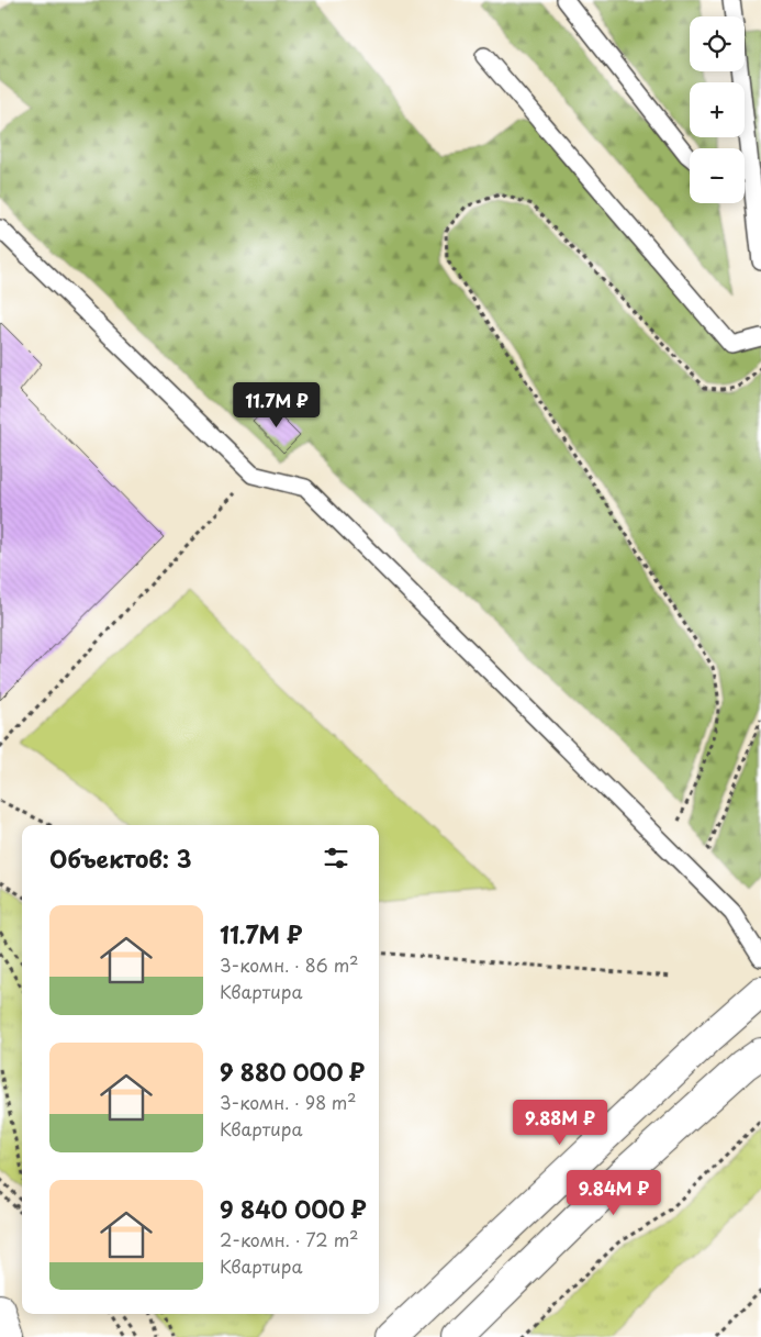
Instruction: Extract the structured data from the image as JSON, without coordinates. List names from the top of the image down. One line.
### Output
{"page":{"map_buttons":["+","−"],"price":["11.7M ₽","9.88M ₽","9.84M ₽"],"heading":"Объектов: 3","list":[{"name":"11.7M ₽","note":"3-комн. · 86 m² · Квартира"},{"name":"9 880 000 ₽","note":"3-комн. · 98 m² · Квартира"},{"name":"9 840 000 ₽","note":"2-комн. · 72 m² · Квартира"}]}}
